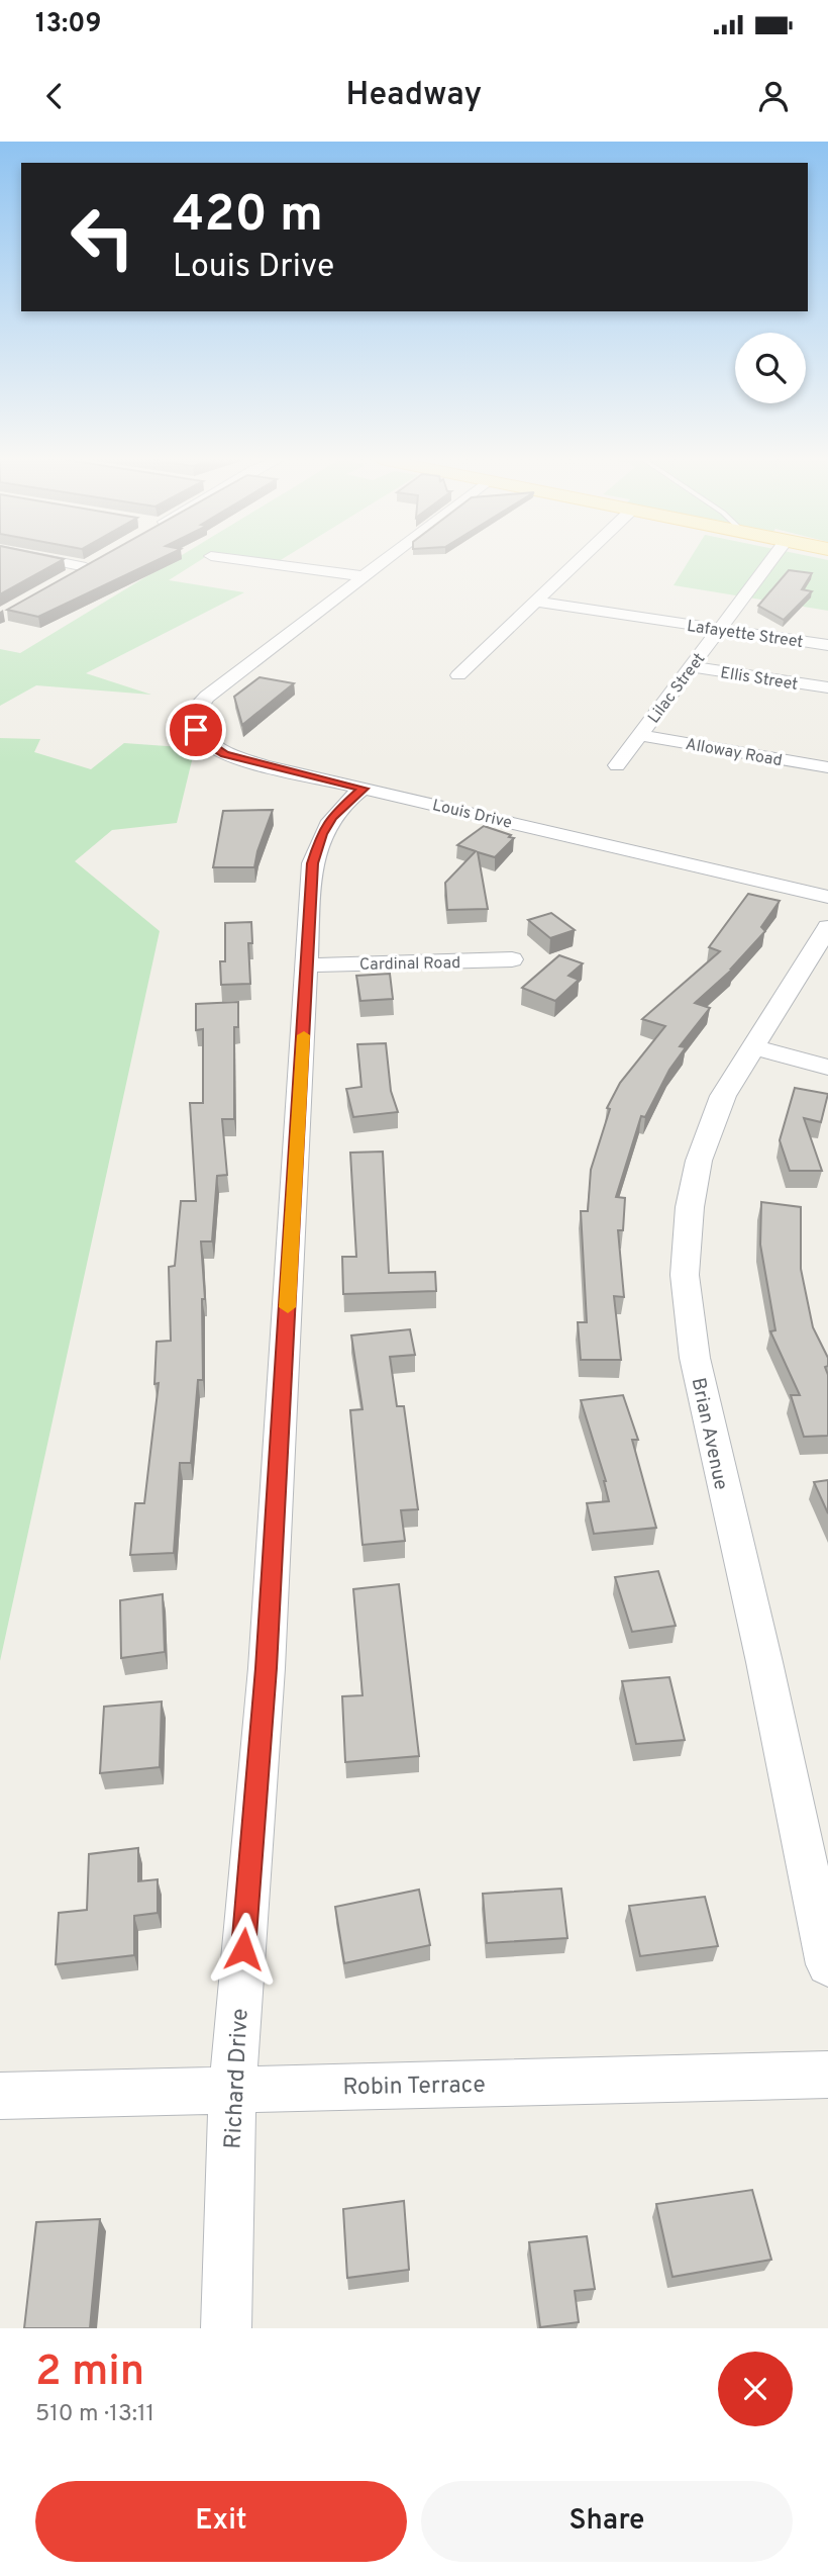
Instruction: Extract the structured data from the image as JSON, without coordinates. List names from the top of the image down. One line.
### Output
{"streets":{"street":["Lafayette Street","Ellis Street","Lilac Street","Alloway Road","Louis Drive","Cardinal Road","Brian Avenue","Richard Drive","Robin Terrace"]},"crossings":[["Lafayette Street","Lilac Street"],["Ellis Street","Lilac Street"],["Lilac Street","Alloway Road"],["Louis Drive","Richard Drive"],["Cardinal Road","Richard Drive"],["Richard Drive","Robin Terrace"]],"page":{"status":"13:09","header":"Headway","turn":["420 m","Louis Drive"],"heading":["2 min","510 m · 13:11"],"buttons":["Exit","Share"]}}
